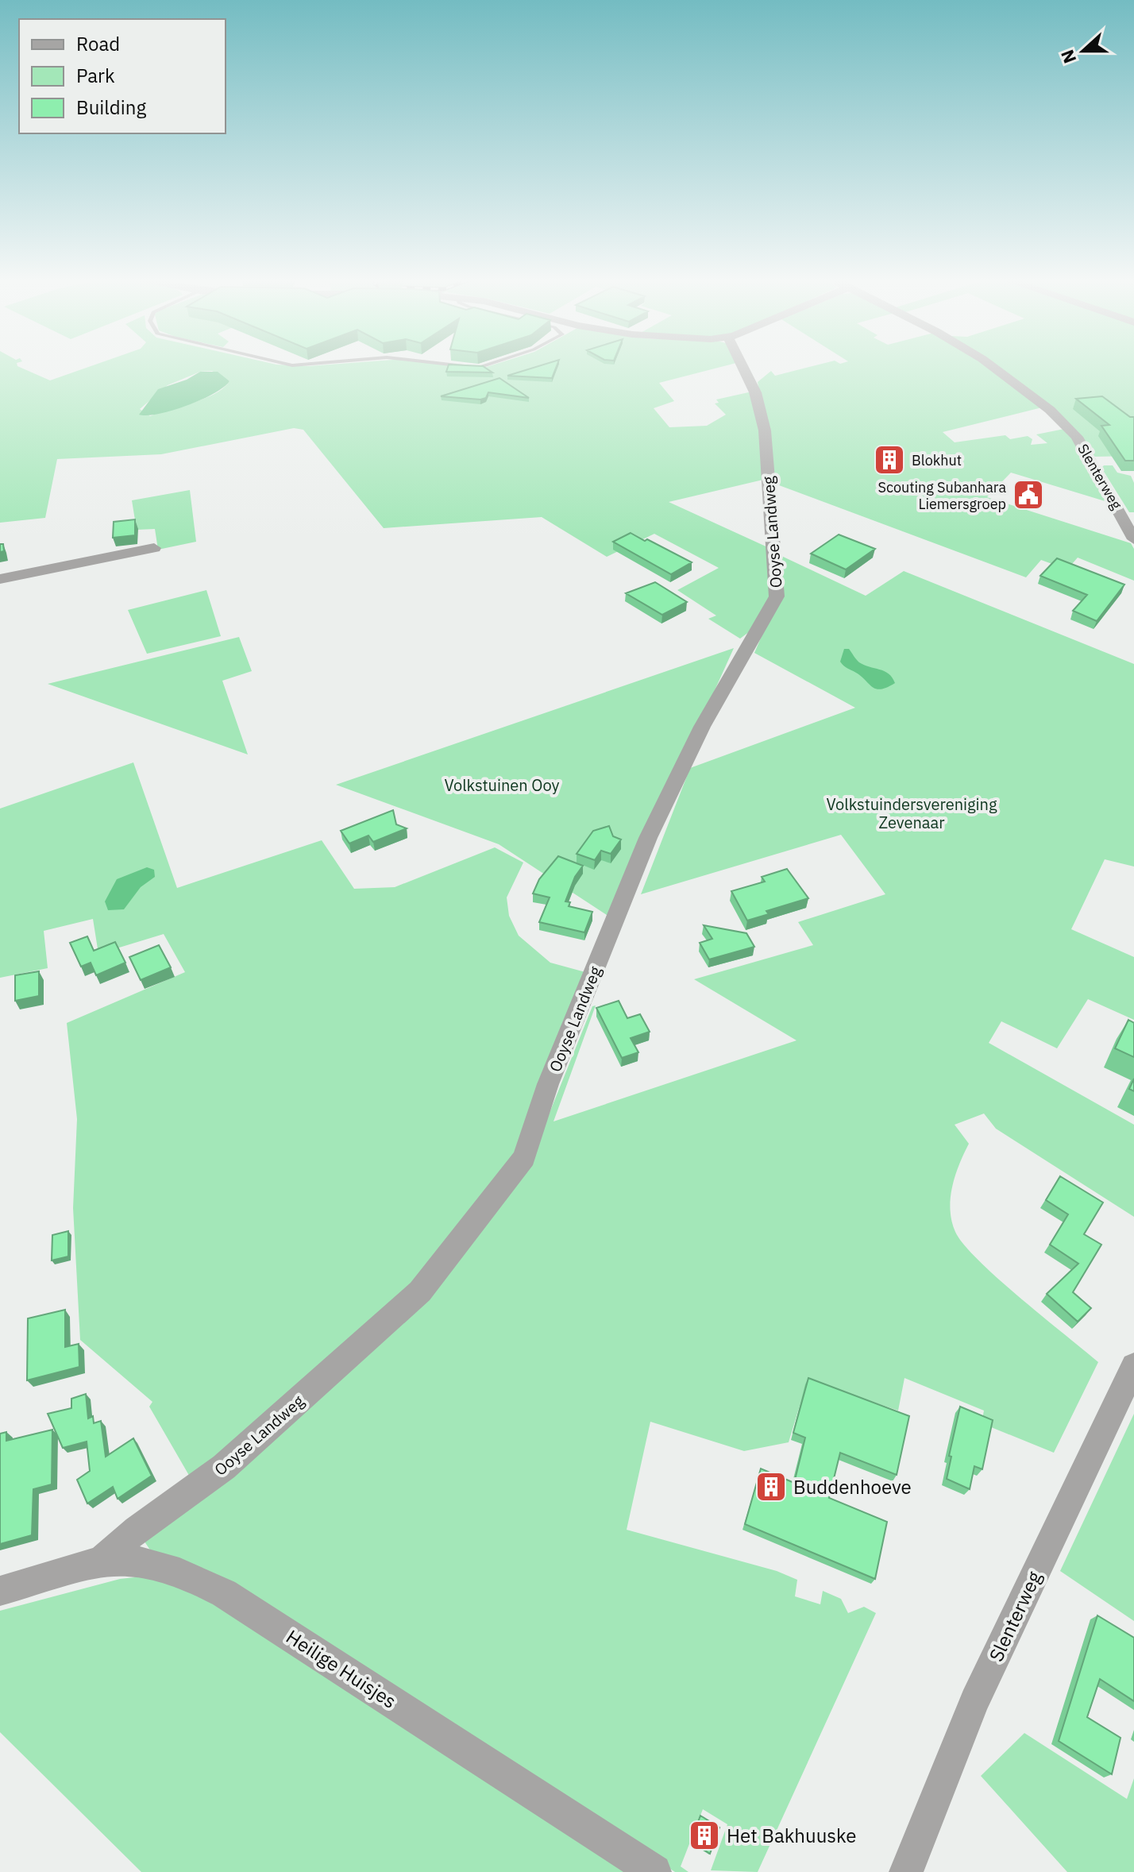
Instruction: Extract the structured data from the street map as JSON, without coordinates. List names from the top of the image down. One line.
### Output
{"streets":{"street":["Slenterweg","Ooyse Landweg","Heilige Huisjes"]},"crossings":[["Ooyse Landweg","Heilige Huisjes"]],"parks":["Volkstuinen Ooy","Volkstuindersvereniging Zevenaar"],"places":{"building":["Blokhut","Buddenhoeve","Het Bakhuuske"],"public building":["Scouting Subanhara Liemersgroep"]},"legend":["Road","Park","Building"],"north":"left"}
